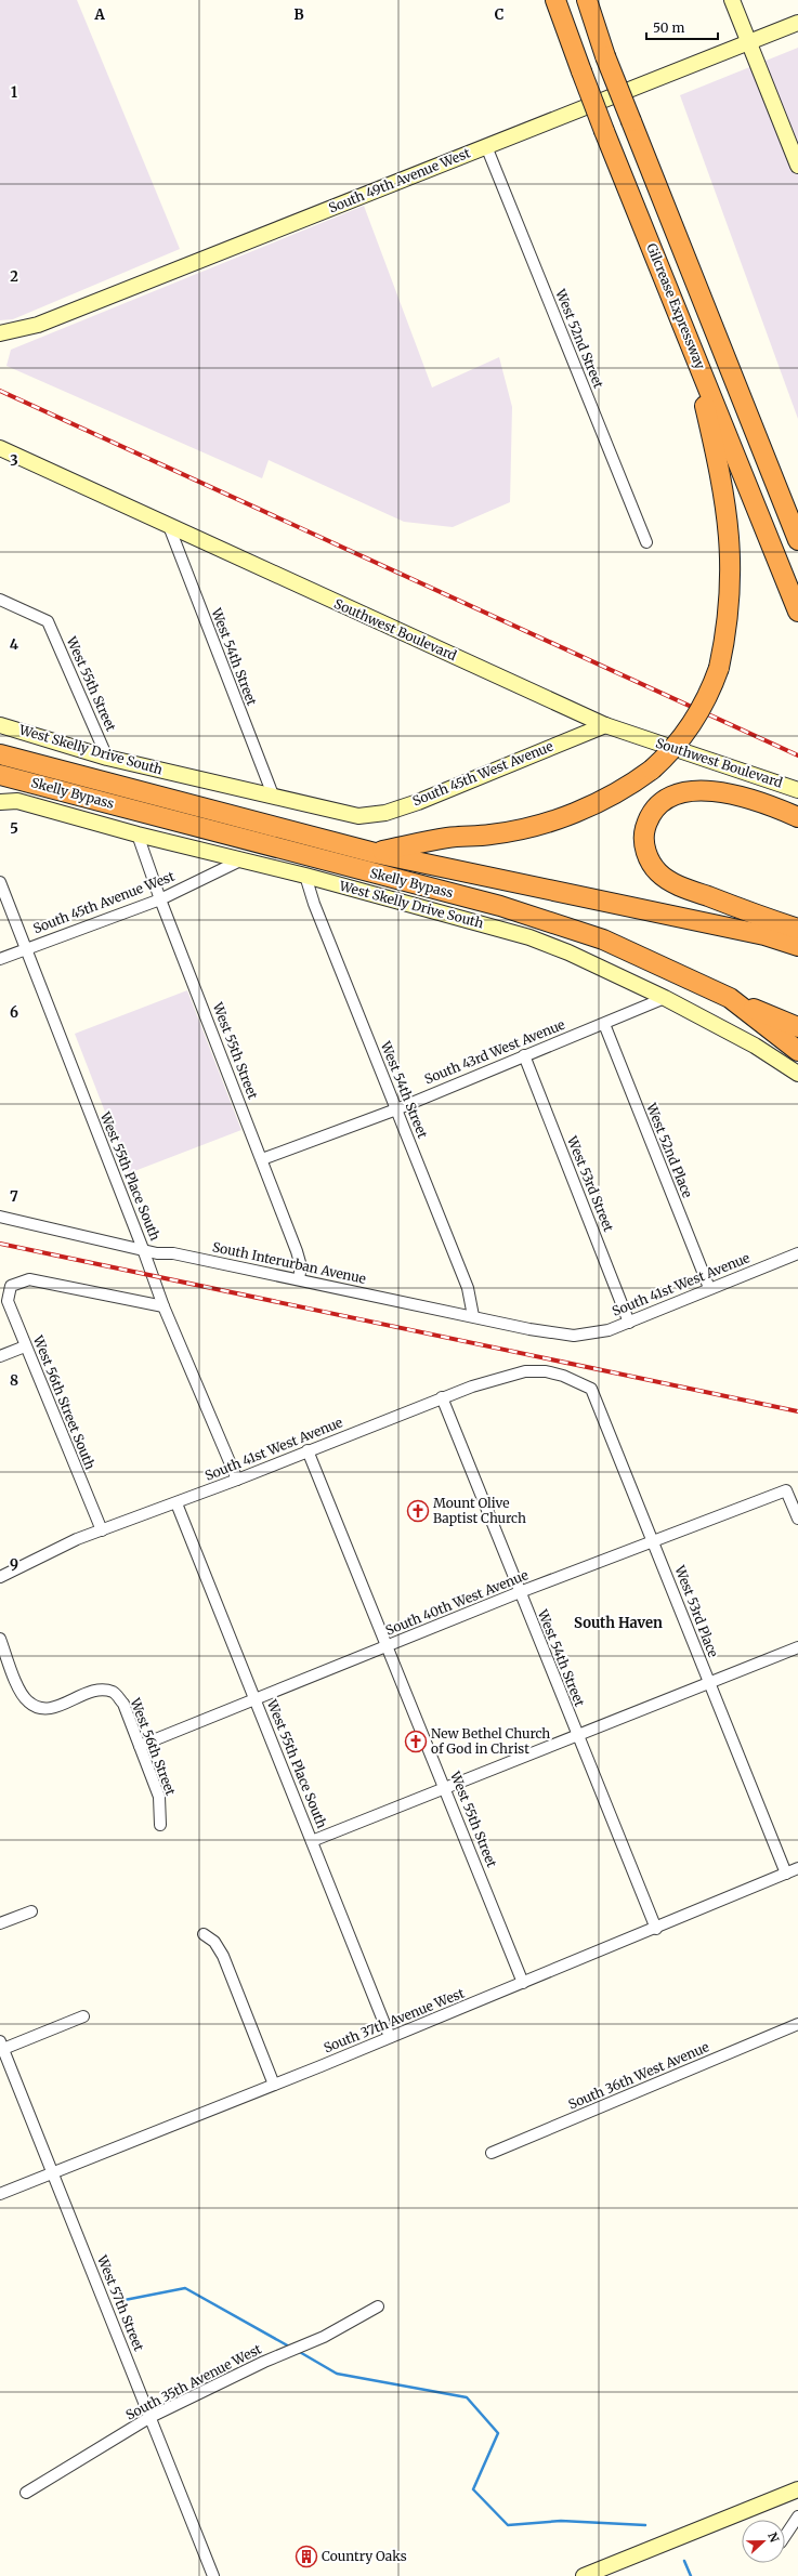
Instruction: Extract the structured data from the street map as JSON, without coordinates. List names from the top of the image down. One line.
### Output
{"streets":{"highway":["Gilcrease Expressway","Skelly Bypass"],"street":["South 49th Avenue West","West 52nd Street","Southwest Boulevard","West 54th Street","West 55th Street","West Skelly Drive South","South 45th West Avenue","South 45th Avenue West","South 43rd West Avenue","West 52nd Place","West 55th Place South","West 53rd Street","South Interurban Avenue","South 41st West Avenue","West 56th Street South","South 40th West Avenue","West 53rd Place","West 56th Street","South 37th Avenue West","South 36th West Avenue","West 57th Street","South 35th Avenue West"]},"crossings":[["South 49th Avenue West","West 52nd Street"],["Southwest Boulevard","West 54th Street"],["Southwest Boulevard","South 45th West Avenue"],["West 54th Street","West Skelly Drive South"],["West 54th Street","South 43rd West Avenue"],["West 54th Street","South Interurban Avenue"],["West 54th Street","South 41st West Avenue"],["West 54th Street","South 40th West Avenue"],["West 54th Street","South 37th Avenue West"],["West 55th Street","West Skelly Drive South"],["West 55th Street","South 45th Avenue West"],["West 55th Street","South 43rd West Avenue"],["West 55th Street","South Interurban Avenue"],["West 55th Street","South 41st West Avenue"],["West 55th Street","South 40th West Avenue"],["West 55th Street","South 37th Avenue West"],["West Skelly Drive South","South 45th West Avenue"],["West Skelly Drive South","South 45th Avenue West"],["West Skelly Drive South","South 43rd West Avenue"],["South 45th Avenue West","West 55th Place South"],["South 43rd West Avenue","West 52nd Place"],["South 43rd West Avenue","West 53rd Street"],["West 52nd Place","South 41st West Avenue"],["West 55th Place South","South Interurban Avenue"],["West 55th Place South","South 41st West Avenue"],["West 55th Place South","West 56th Street South"],["West 55th Place South","South 40th West Avenue"],["West 55th Place South","South 37th Avenue West"],["West 53rd Street","South 41st West Avenue"],["South Interurban Avenue","South 41st West Avenue"],["South 41st West Avenue","West 56th Street South"],["South 41st West Avenue","West 53rd Place"],["South 40th West Avenue","West 53rd Place"],["South 40th West Avenue","West 56th Street"],["West 53rd Place","South 37th Avenue West"],["South 37th Avenue West","West 57th Street"],["West 57th Street","South 35th Avenue West"]],"districts":["South Haven"],"places":{"church":["Mount Olive Baptist Church","New Bethel Church of God in Christ"],"building":["Country Oaks"]},"scale_bar":"50 m","north":"right","grid":{"columns":["A","B","C"],"rows":["1","2","3","4","5","6","7","8","9"]}}
